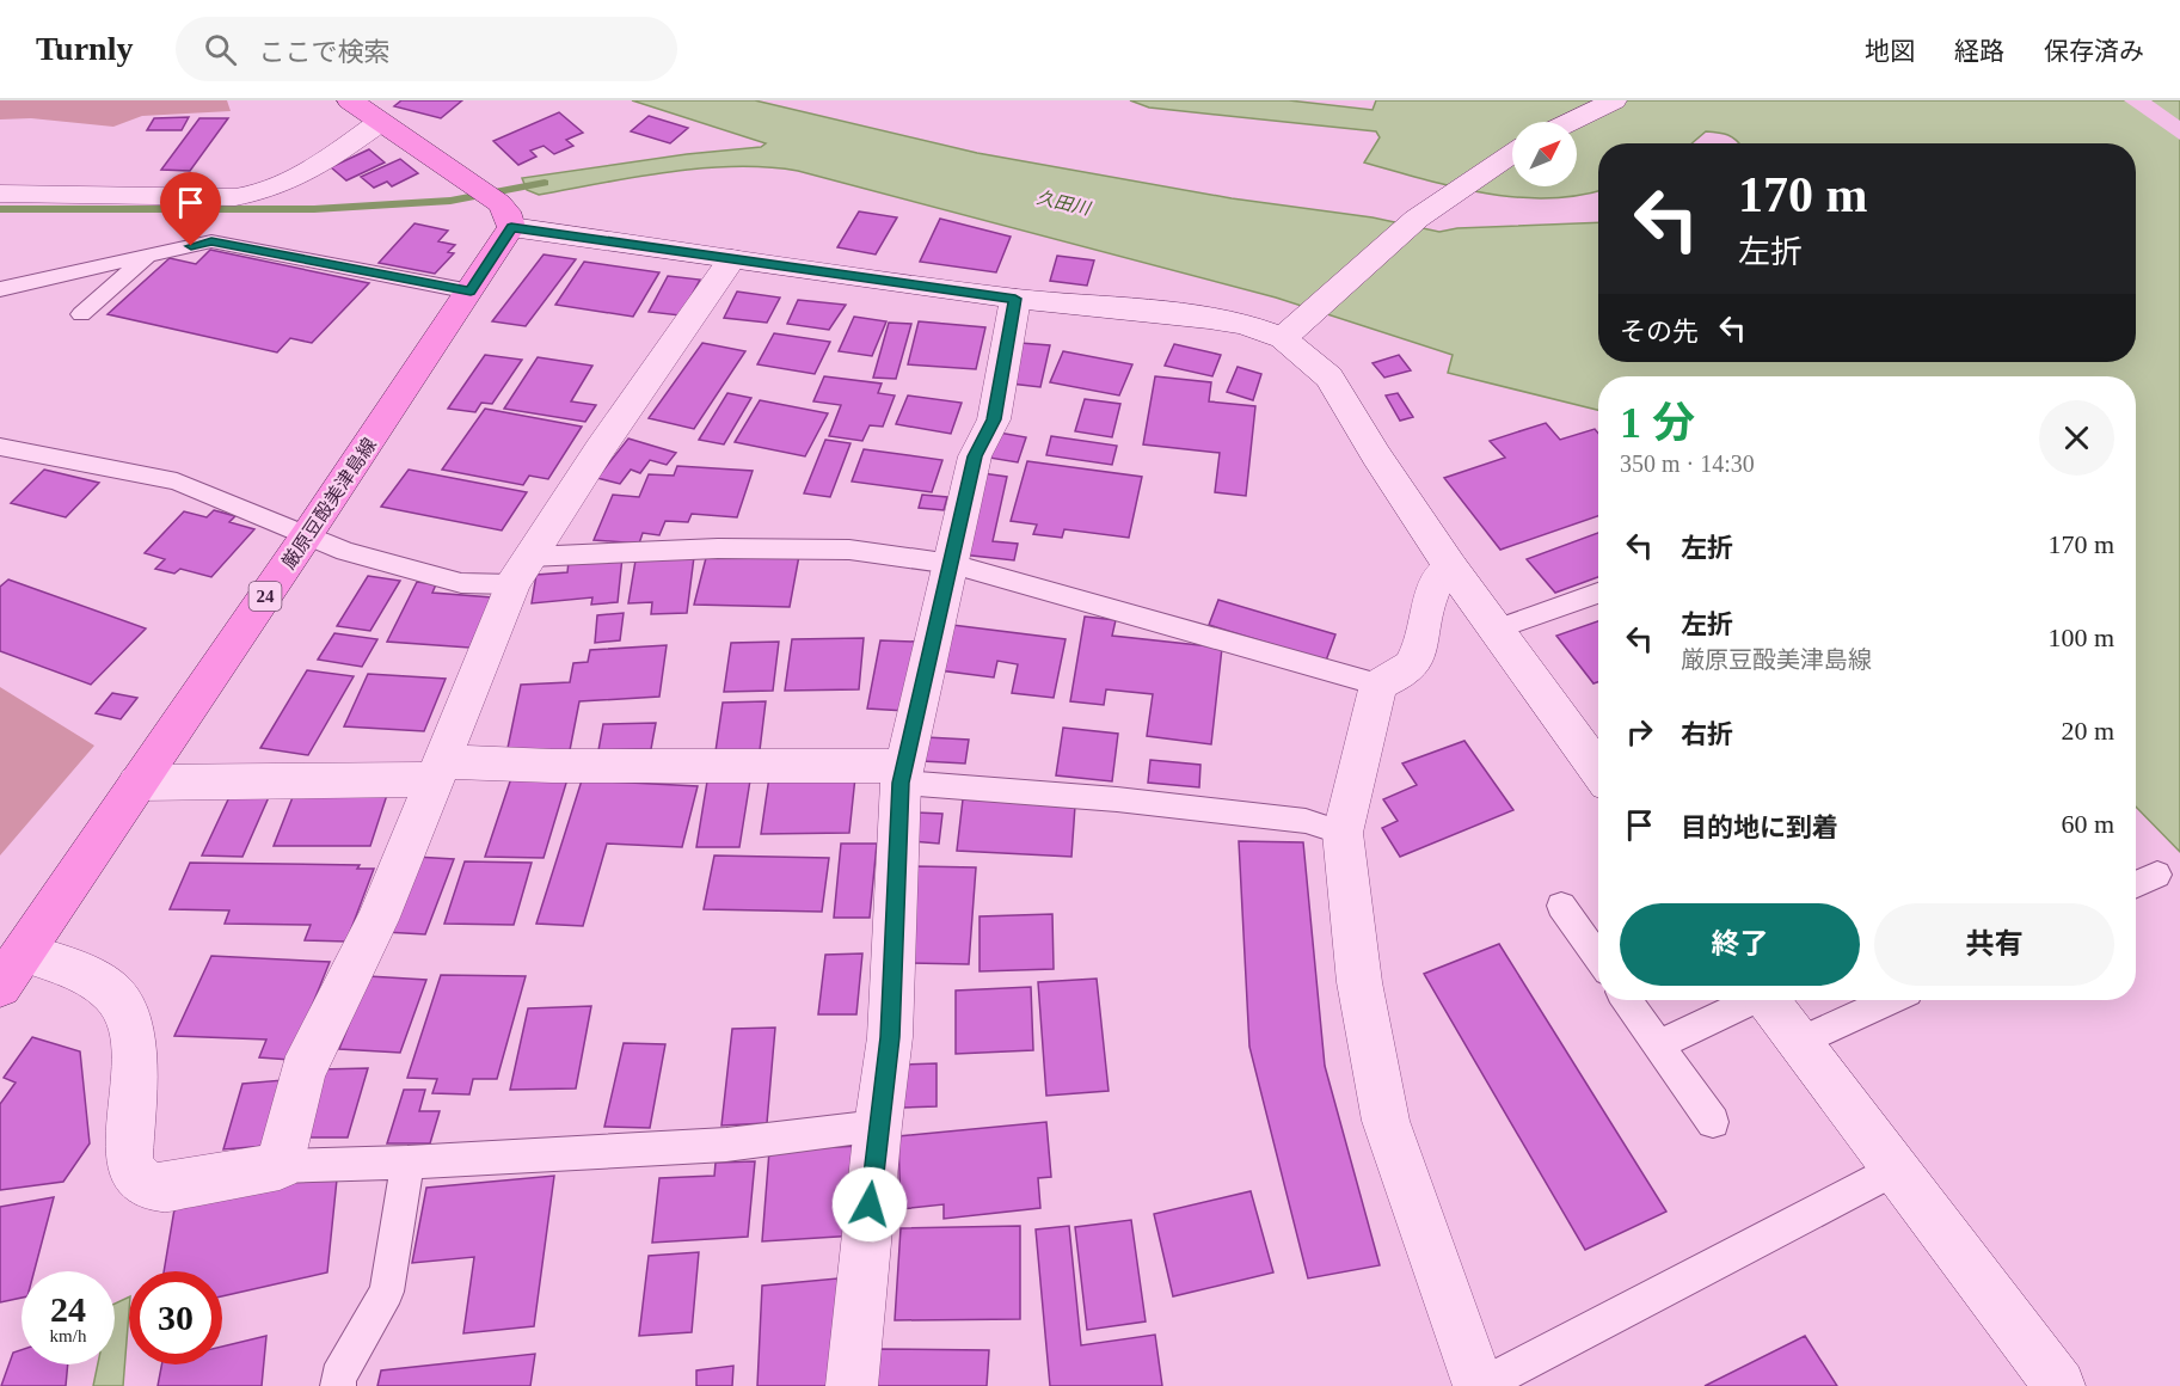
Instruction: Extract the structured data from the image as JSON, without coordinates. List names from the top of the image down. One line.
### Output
{"streets":{"main road":["厳原豆酘美津島線","24"]},"water":["久田川"],"north":"top right","page":{"header":"Turnly","search":"ここで検索","nav":["地図","経路","保存済み"],"turn":["170 m","左折"],"then":"その先","heading":["1 分","350 m · 14:30"],"list":[{"name":"左折","value":"170 m"},{"name":"左折","note":"厳原豆酘美津島線","value":"100 m"},{"name":"右折","value":"20 m"},{"name":"目的地に到着","value":"60 m"}],"buttons":["終了","共有"],"speed":"24 km/h","limit":"30"}}
